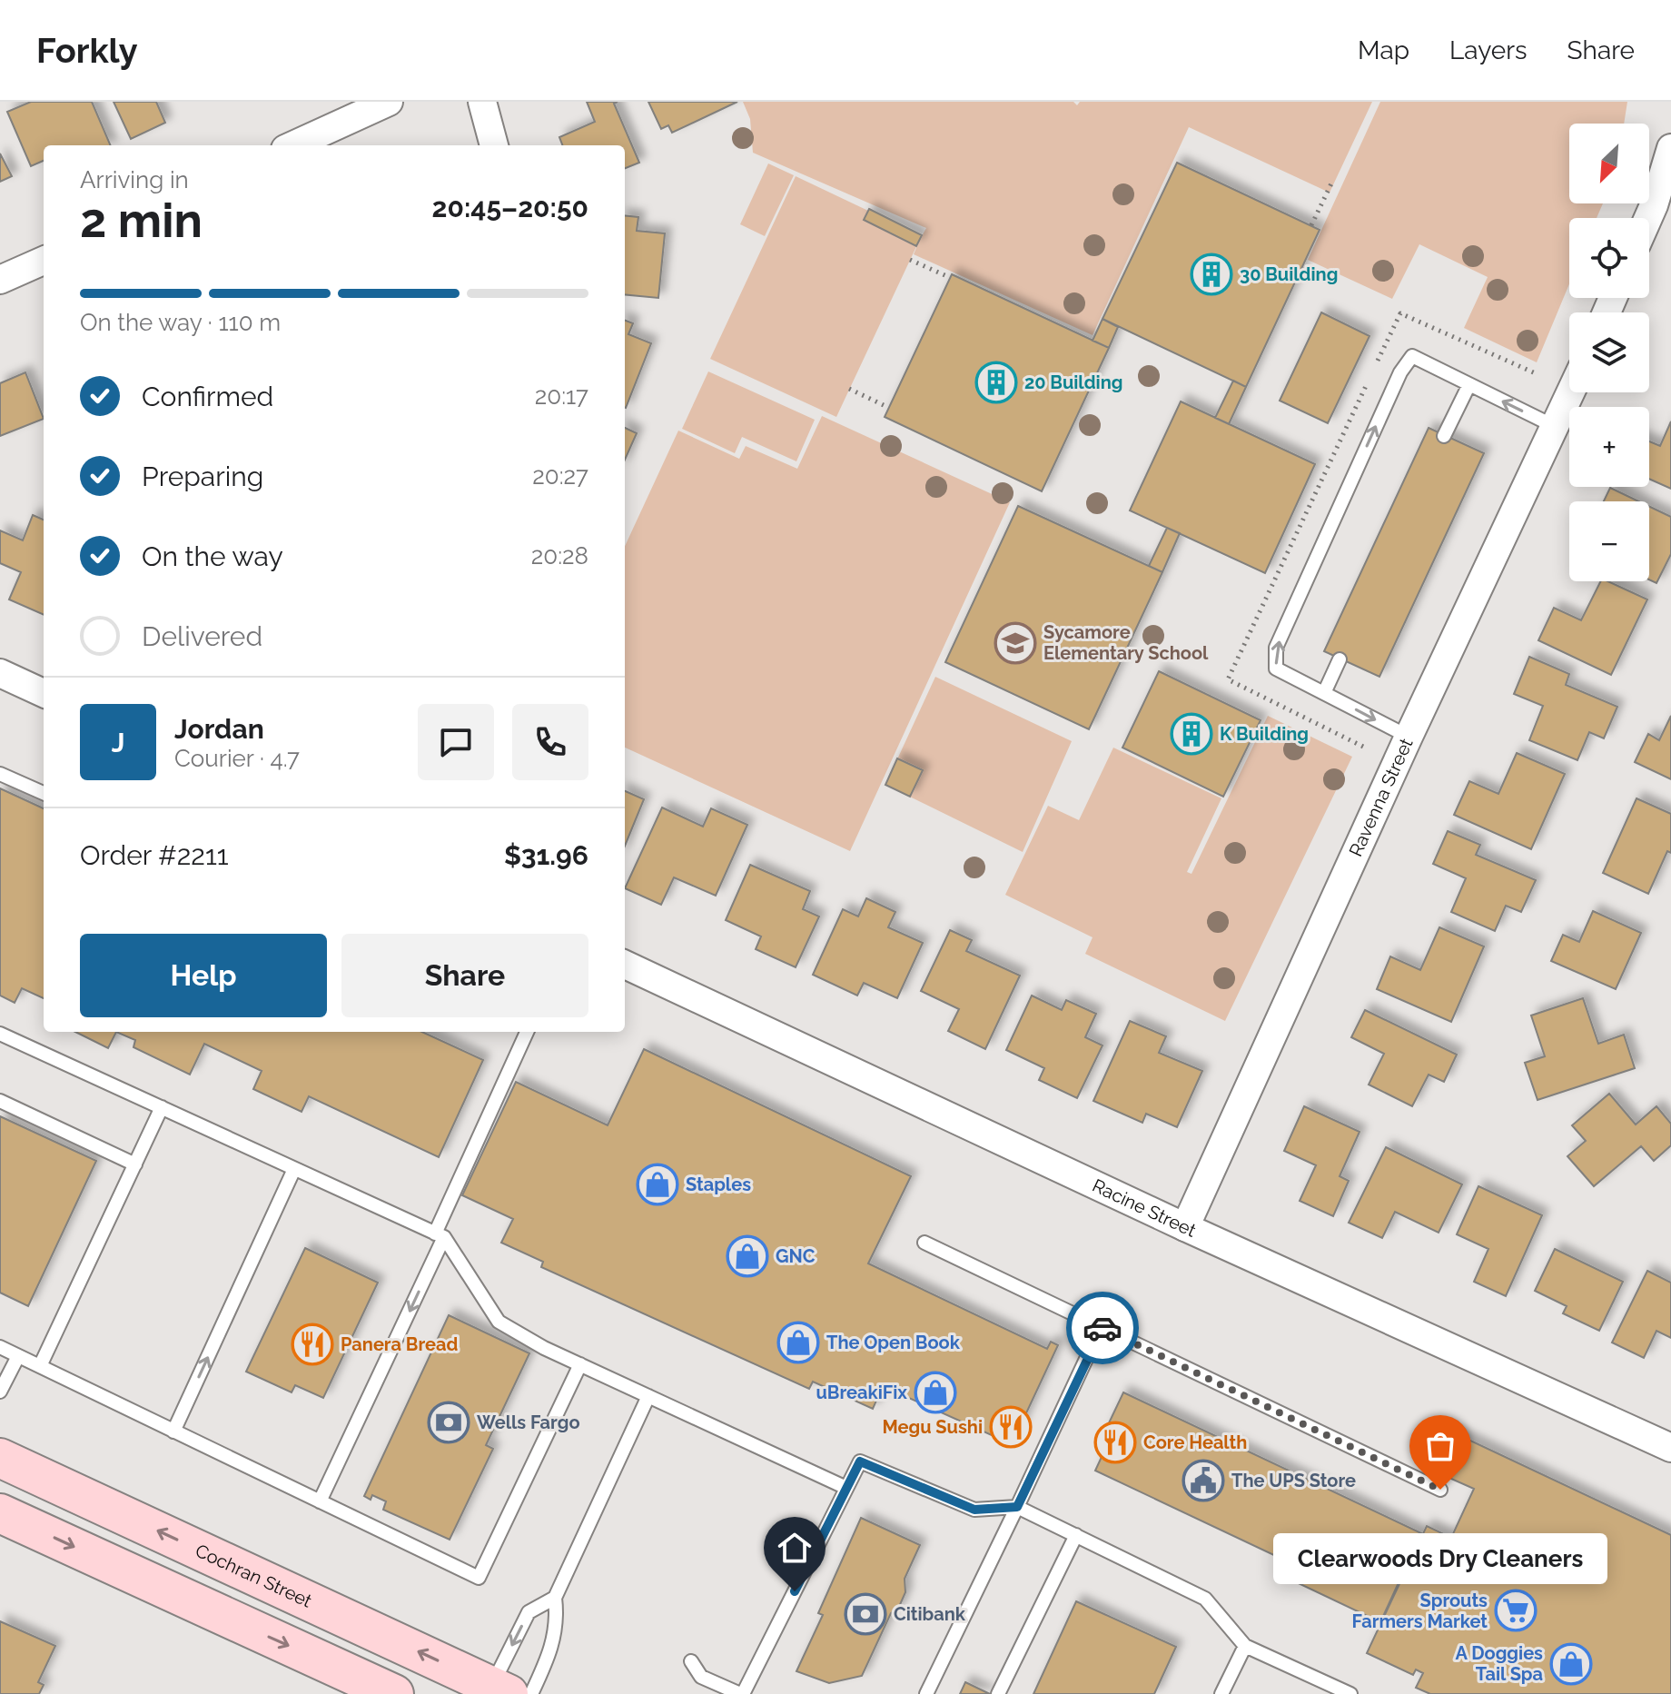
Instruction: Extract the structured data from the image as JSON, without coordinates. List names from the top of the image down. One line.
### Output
{"streets":{"main road":["Cochran Street"],"street":["Ravenna Street","Racine Street"]},"crossings":[["Ravenna Street","Racine Street"]],"places":{"building":["30 Building","20 Building","K Building"],"school or university":["Sycamore Elementary School"],"shop":["Staples","GNC","The Open Book","uBreakiFix","A Doggies Tail Spa"],"restaurant":["Panera Bread","Megu Sushi","Core Health"],"bank":["Wells Fargo","Citibank"],"public building":["The UPS Store"],"other":["Clearwoods Dry Cleaners"],"supermarket":["Sprouts Farmers Market"]},"north":"bottom left","page":{"header":"Forkly","nav":["Map","Layers","Share"],"map_buttons":["+","−"],"heading":["2 min","Arriving in","20:45–20:50"],"panel":["Jordan","Courier · 4.7","Order #2211","$31.96"],"bar":"On the way · 110 m","list":[["Confirmed","20:17"],["Preparing","20:27"],["On the way","20:28"],"Delivered"],"round":"J","buttons":["Help","Share"],"bubble":"Clearwoods Dry Cleaners"}}
